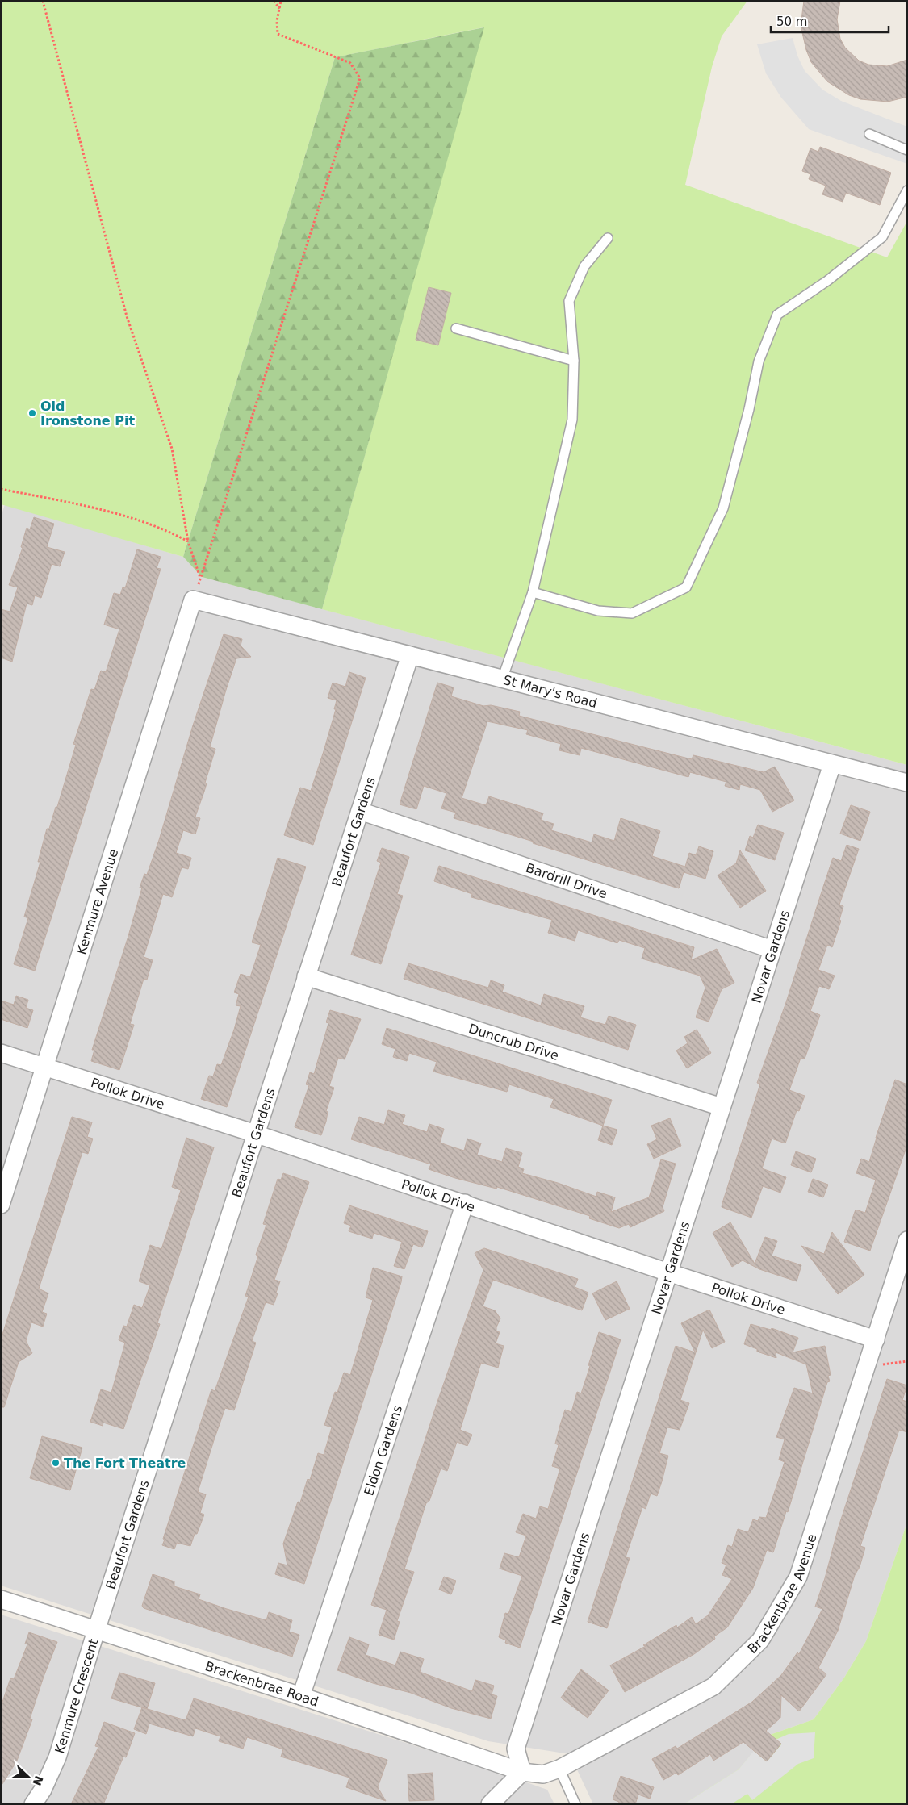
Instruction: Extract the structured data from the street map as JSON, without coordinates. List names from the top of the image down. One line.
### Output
{"streets":{"street":["St Mary's Road","Beaufort Gardens","Bardrill Drive","Kenmure Avenue","Novar Gardens","Duncrub Drive","Pollok Drive","Eldon Gardens","Brackenbrae Avenue","Brackenbrae Road","Kenmure Crescent"]},"crossings":[["St Mary's Road","Beaufort Gardens"],["St Mary's Road","Kenmure Avenue"],["St Mary's Road","Novar Gardens"],["Beaufort Gardens","Bardrill Drive"],["Beaufort Gardens","Duncrub Drive"],["Beaufort Gardens","Pollok Drive"],["Beaufort Gardens","Brackenbrae Road"],["Beaufort Gardens","Kenmure Crescent"],["Bardrill Drive","Novar Gardens"],["Kenmure Avenue","Pollok Drive"],["Novar Gardens","Duncrub Drive"],["Novar Gardens","Pollok Drive"],["Novar Gardens","Brackenbrae Avenue"],["Novar Gardens","Brackenbrae Road"],["Pollok Drive","Eldon Gardens"],["Pollok Drive","Brackenbrae Avenue"],["Eldon Gardens","Brackenbrae Road"],["Brackenbrae Avenue","Brackenbrae Road"],["Brackenbrae Road","Kenmure Crescent"]],"places":["Old Ironstone Pit","The Fort Theatre"],"scale_bar":"50 m","north":"right"}
